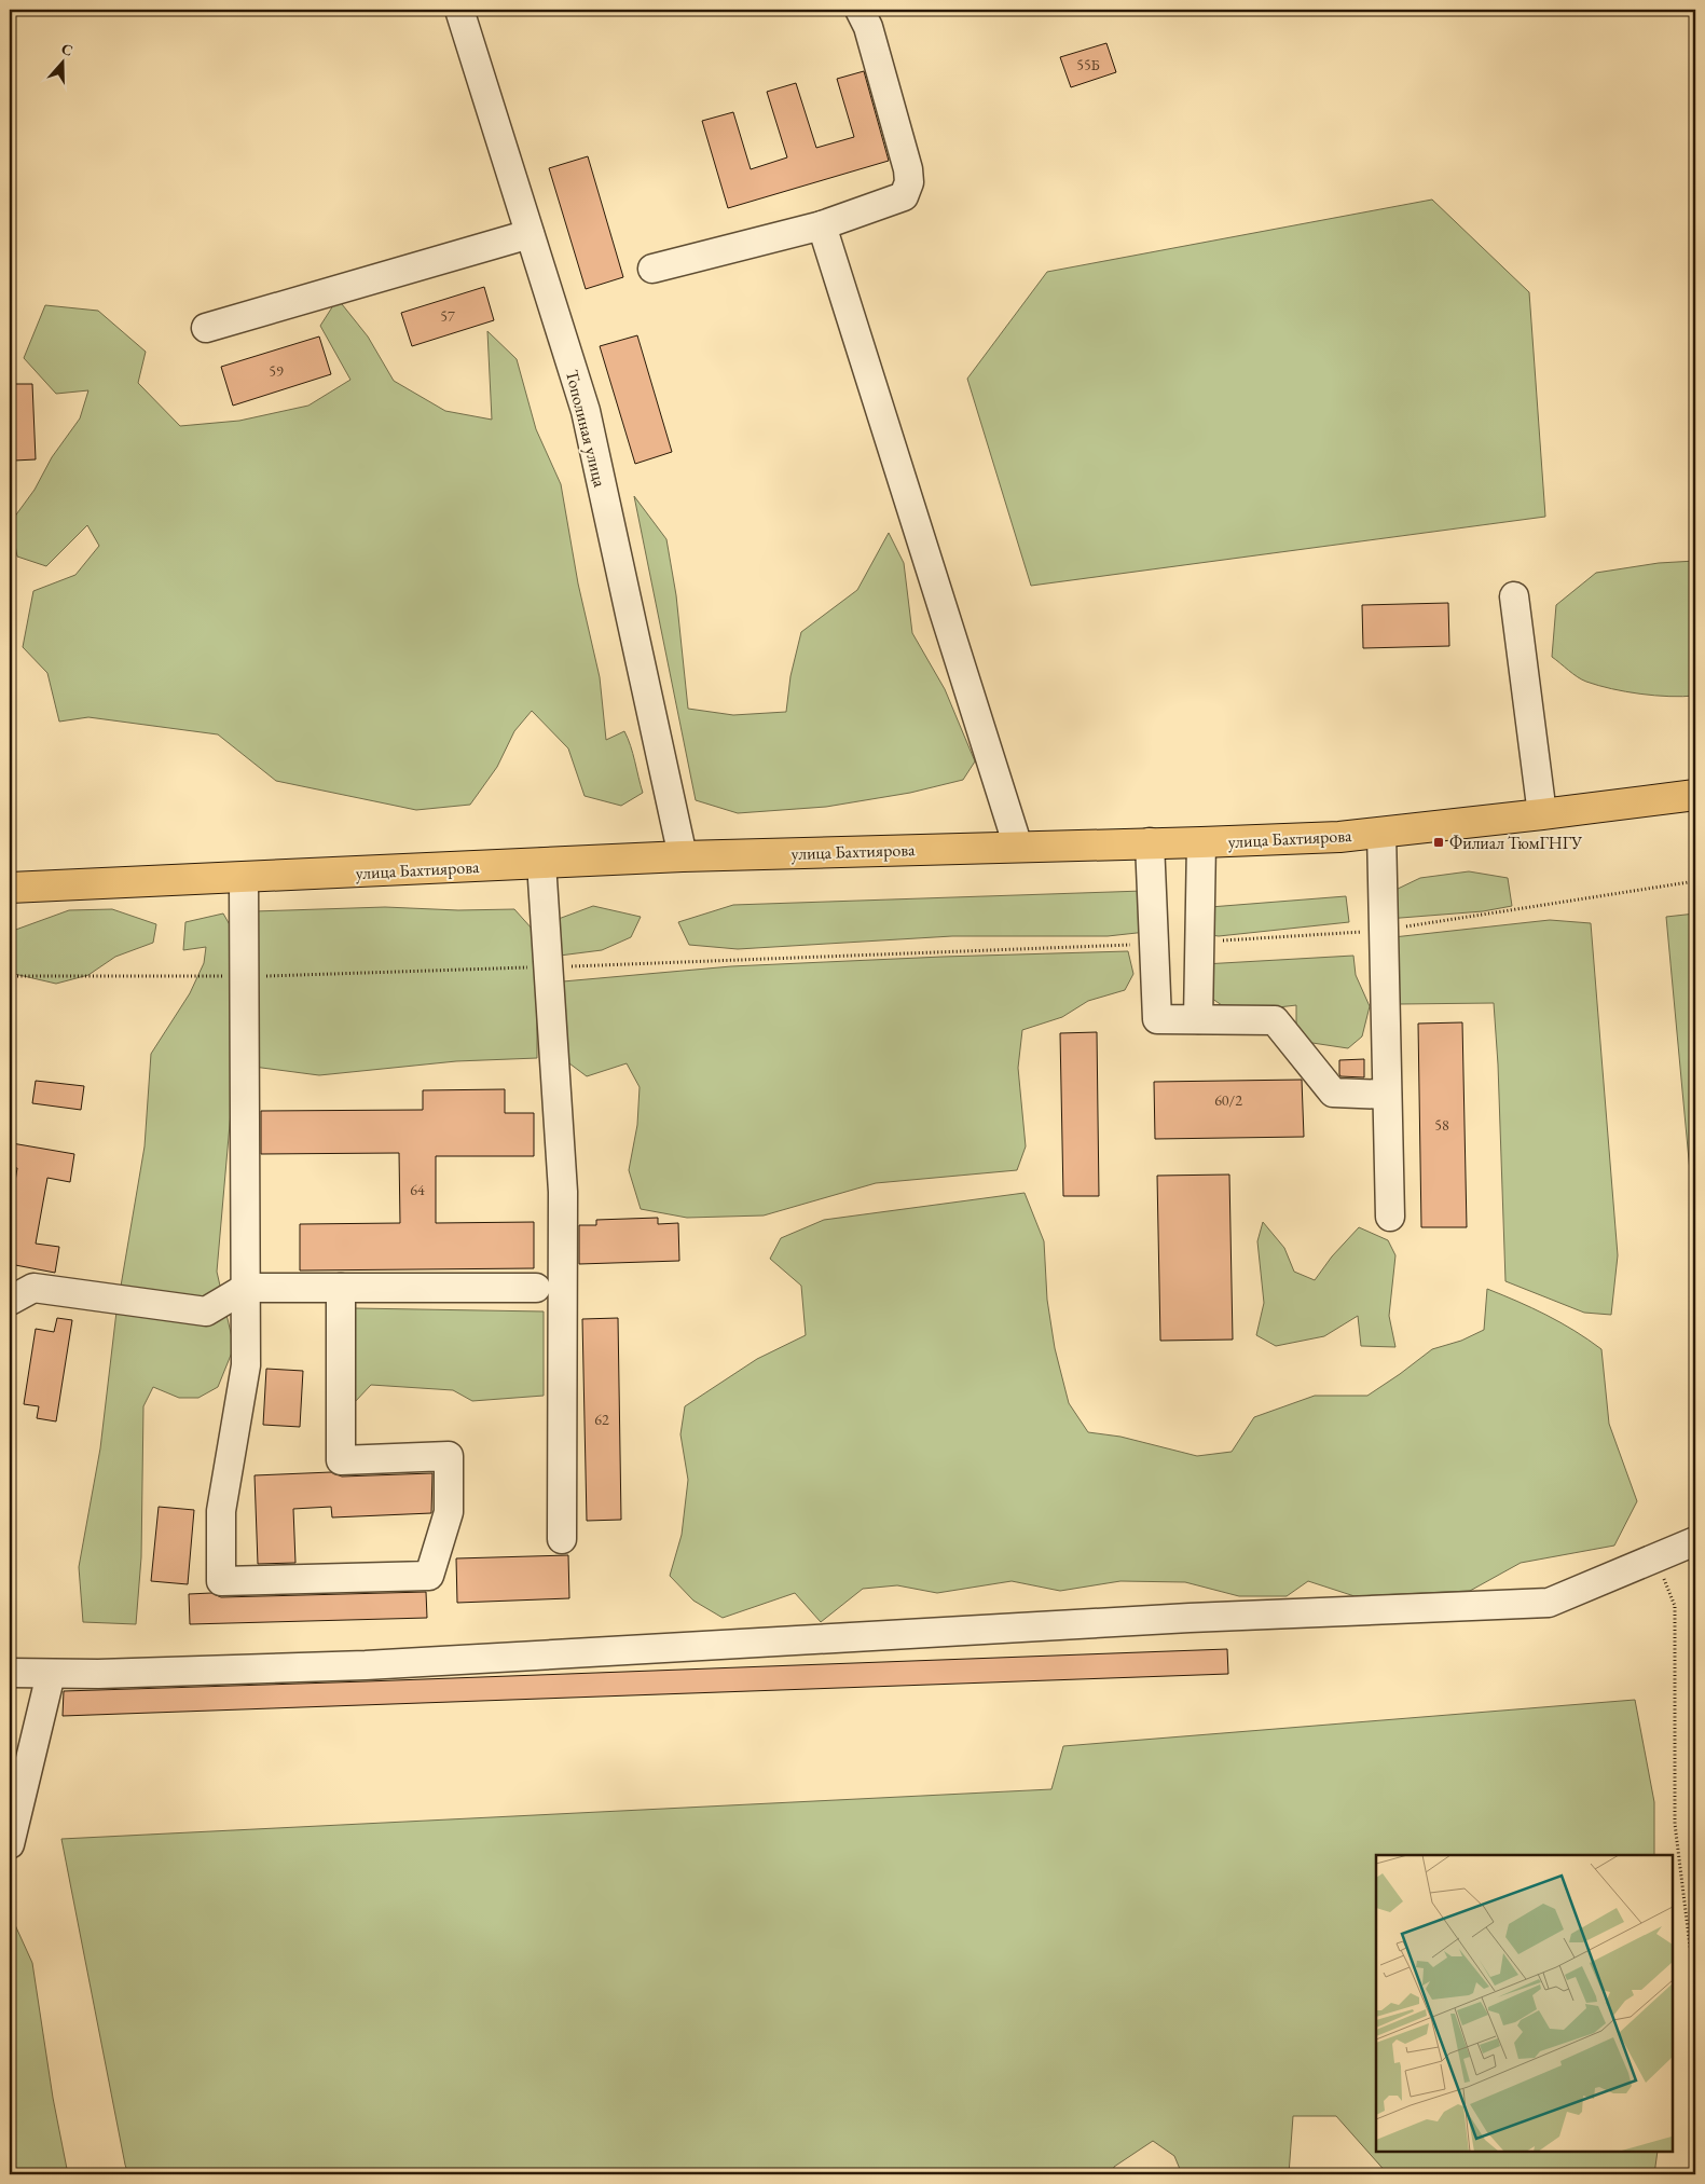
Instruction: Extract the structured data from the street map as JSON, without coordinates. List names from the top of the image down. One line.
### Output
{"streets":{"main road":["улица Бахтиярова"],"street":["Тополиная улица"]},"crossings":[["Тополиная улица","улица Бахтиярова"]],"places":{"transit":["Филиал ТюмГНГУ"]},"house_numbers":["55Б","57","59","60/2","58","64","62"],"north":"top"}
